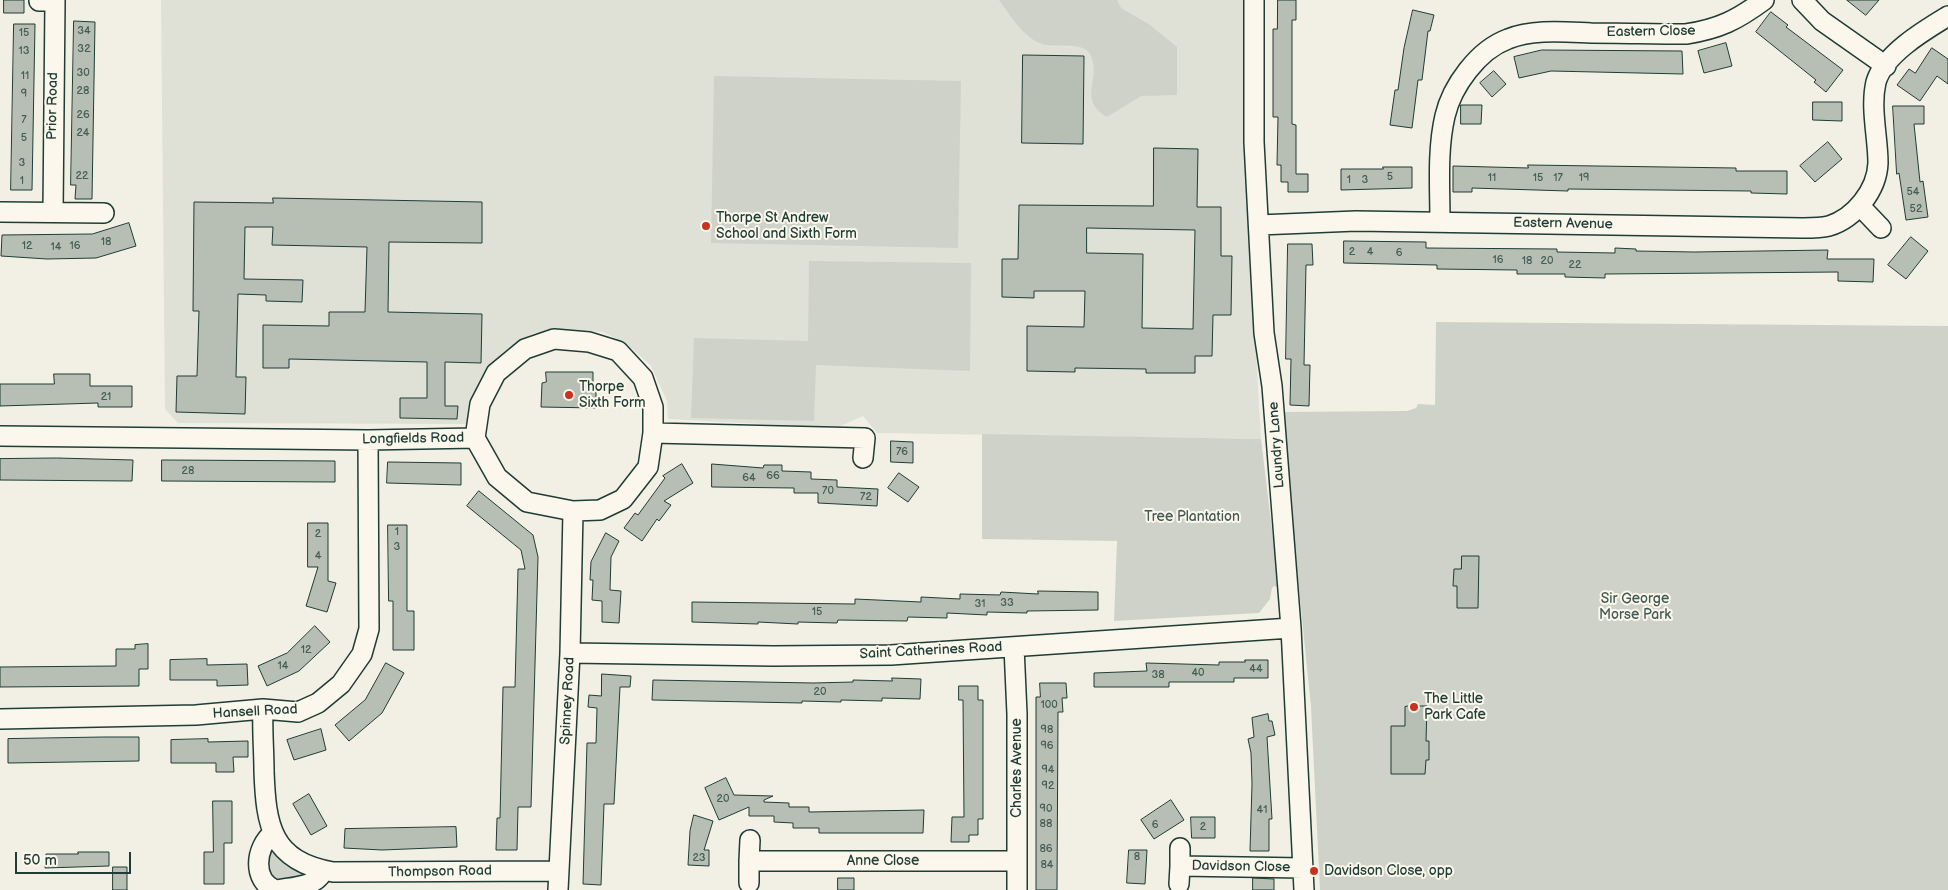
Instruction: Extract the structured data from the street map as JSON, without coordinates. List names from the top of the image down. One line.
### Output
{"streets":{"street":["Eastern Close","Prior Road","Eastern Avenue","Longfields Road","Laundry Lane","Saint Catherines Road","Spinney Road","Hansell Road","Charles Avenue","Anne Close","Davidson Close","Thompson Road"]},"crossings":[["Eastern Close","Eastern Avenue"],["Eastern Avenue","Laundry Lane"],["Longfields Road","Spinney Road"],["Longfields Road","Hansell Road"],["Laundry Lane","Saint Catherines Road"],["Laundry Lane","Davidson Close"],["Saint Catherines Road","Spinney Road"],["Saint Catherines Road","Charles Avenue"],["Spinney Road","Thompson Road"],["Hansell Road","Thompson Road"],["Charles Avenue","Anne Close"]],"parks":["Tree Plantation","Sir George Morse Park"],"places":["Thorpe St Andrew School and Sixth Form","Thorpe Sixth Form","The Little Park Cafe","Davidson Close, opp"],"house_numbers":["34","15","32","13","30","11","28","9","26","7","24","5","3","22","5","11","15","17","19","1","3","1","54","52","18","12","16","14","2","4","6","16","18","20","22","21","76","28","66","64","70","72","1","2","3","4","33","31","15","12","14","44","40","38","20","100","98","96","94","92","20","90","41","88","6","2","86","8","23","84"],"scale_bar":"50 m"}
